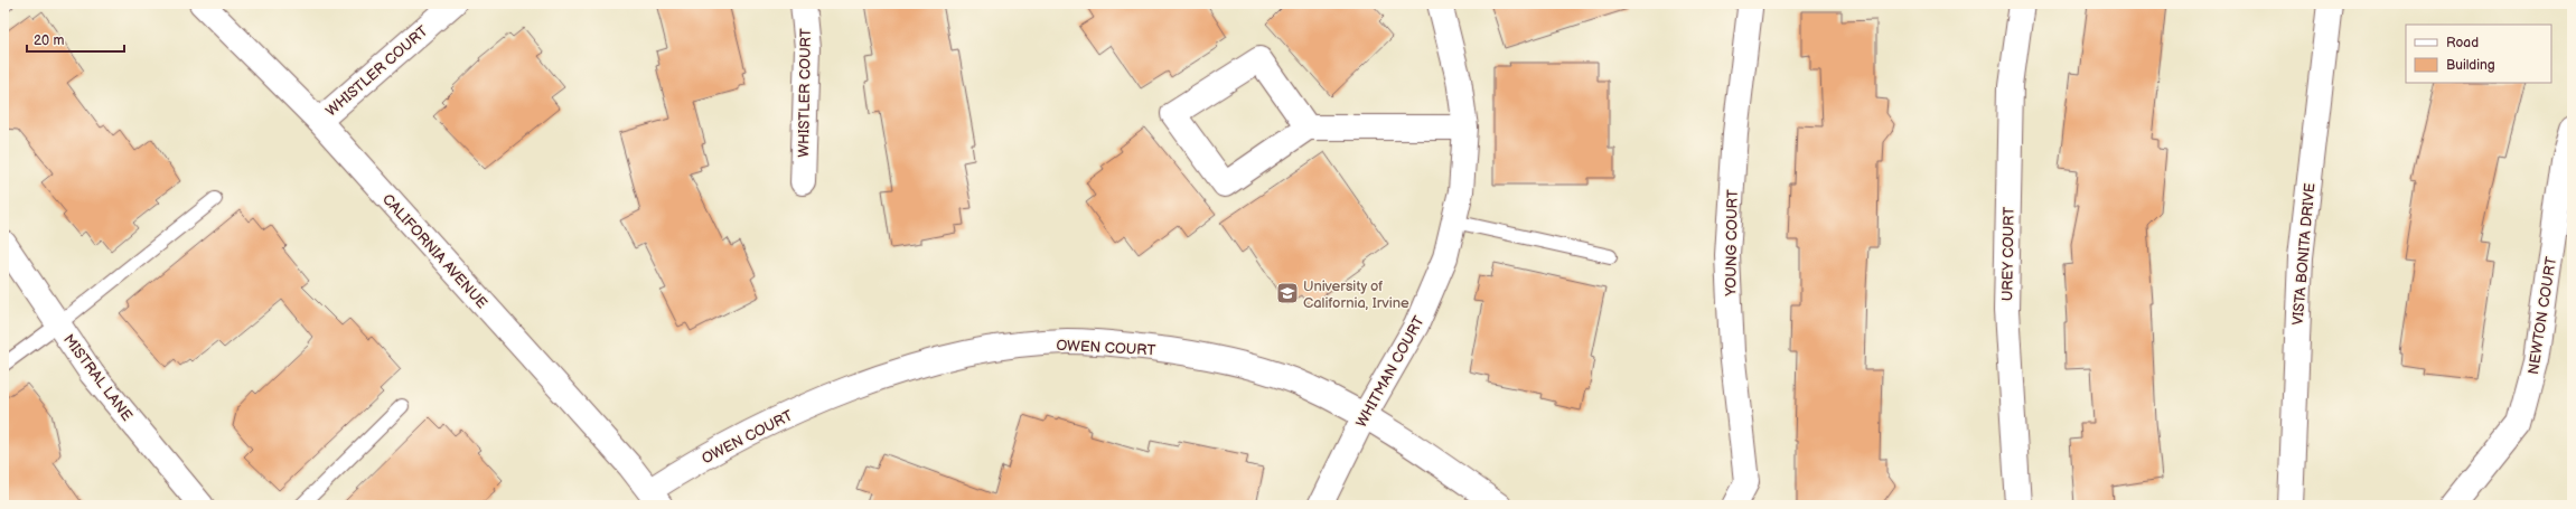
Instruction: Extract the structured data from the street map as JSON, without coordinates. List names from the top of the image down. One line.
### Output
{"streets":{"street":["WHISTLER COURT","YOUNG COURT","CALIFORNIA AVENUE","UREY COURT","VISTA BONITA DRIVE","NEWTON COURT","OWEN COURT","WHITMAN COURT","MISTRAL LANE"]},"crossings":[["WHISTLER COURT","CALIFORNIA AVENUE"],["CALIFORNIA AVENUE","OWEN COURT"],["OWEN COURT","WHITMAN COURT"]],"places":{"school or university":["University of California, Irvine"]},"legend":["Road","Building"],"scale_bar":"20 m"}
